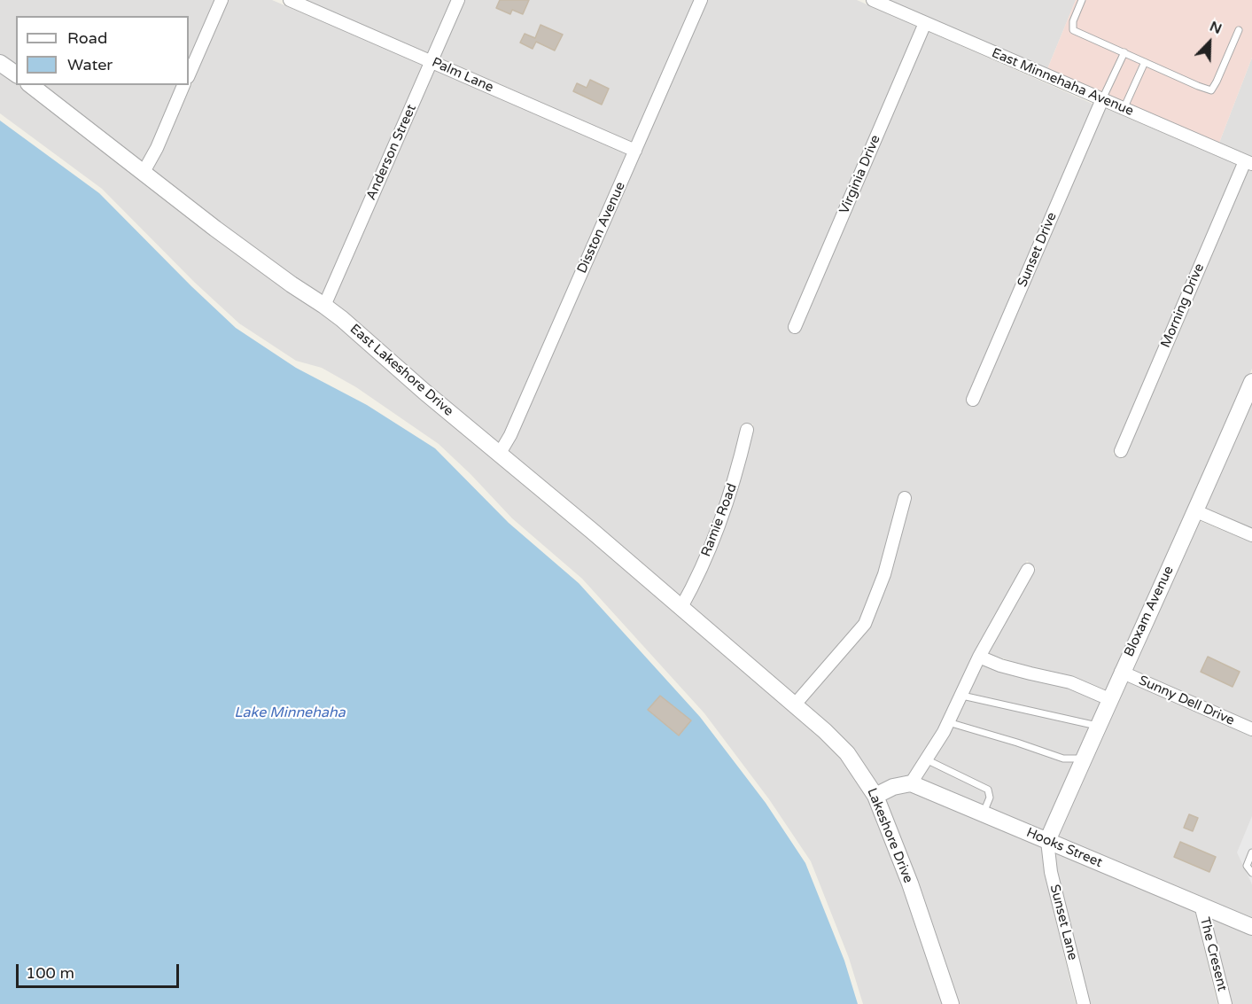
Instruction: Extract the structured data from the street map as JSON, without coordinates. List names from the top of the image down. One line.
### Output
{"streets":{"street":["Palm Lane","East Minnehaha Avenue","Anderson Street","Virginia Drive","Disston Avenue","Sunset Drive","Morning Drive","East Lakeshore Drive","Ramie Road","Bloxam Avenue","Sunny Dell Drive","Lakeshore Drive","Hooks Street","Sunset Lane","The Cresent"]},"crossings":[["Palm Lane","Anderson Street"],["Palm Lane","Disston Avenue"],["East Minnehaha Avenue","Virginia Drive"],["East Minnehaha Avenue","Sunset Drive"],["East Minnehaha Avenue","Morning Drive"],["Anderson Street","East Lakeshore Drive"],["Disston Avenue","East Lakeshore Drive"],["East Lakeshore Drive","Ramie Road"],["East Lakeshore Drive","Lakeshore Drive"],["Bloxam Avenue","Sunny Dell Drive"],["Bloxam Avenue","Hooks Street"],["Bloxam Avenue","Sunset Lane"],["Hooks Street","Sunset Lane"],["Hooks Street","The Cresent"]],"water":["Lake Minnehaha"],"legend":["Road","Water"],"scale_bar":"100 m","north":"top right"}
